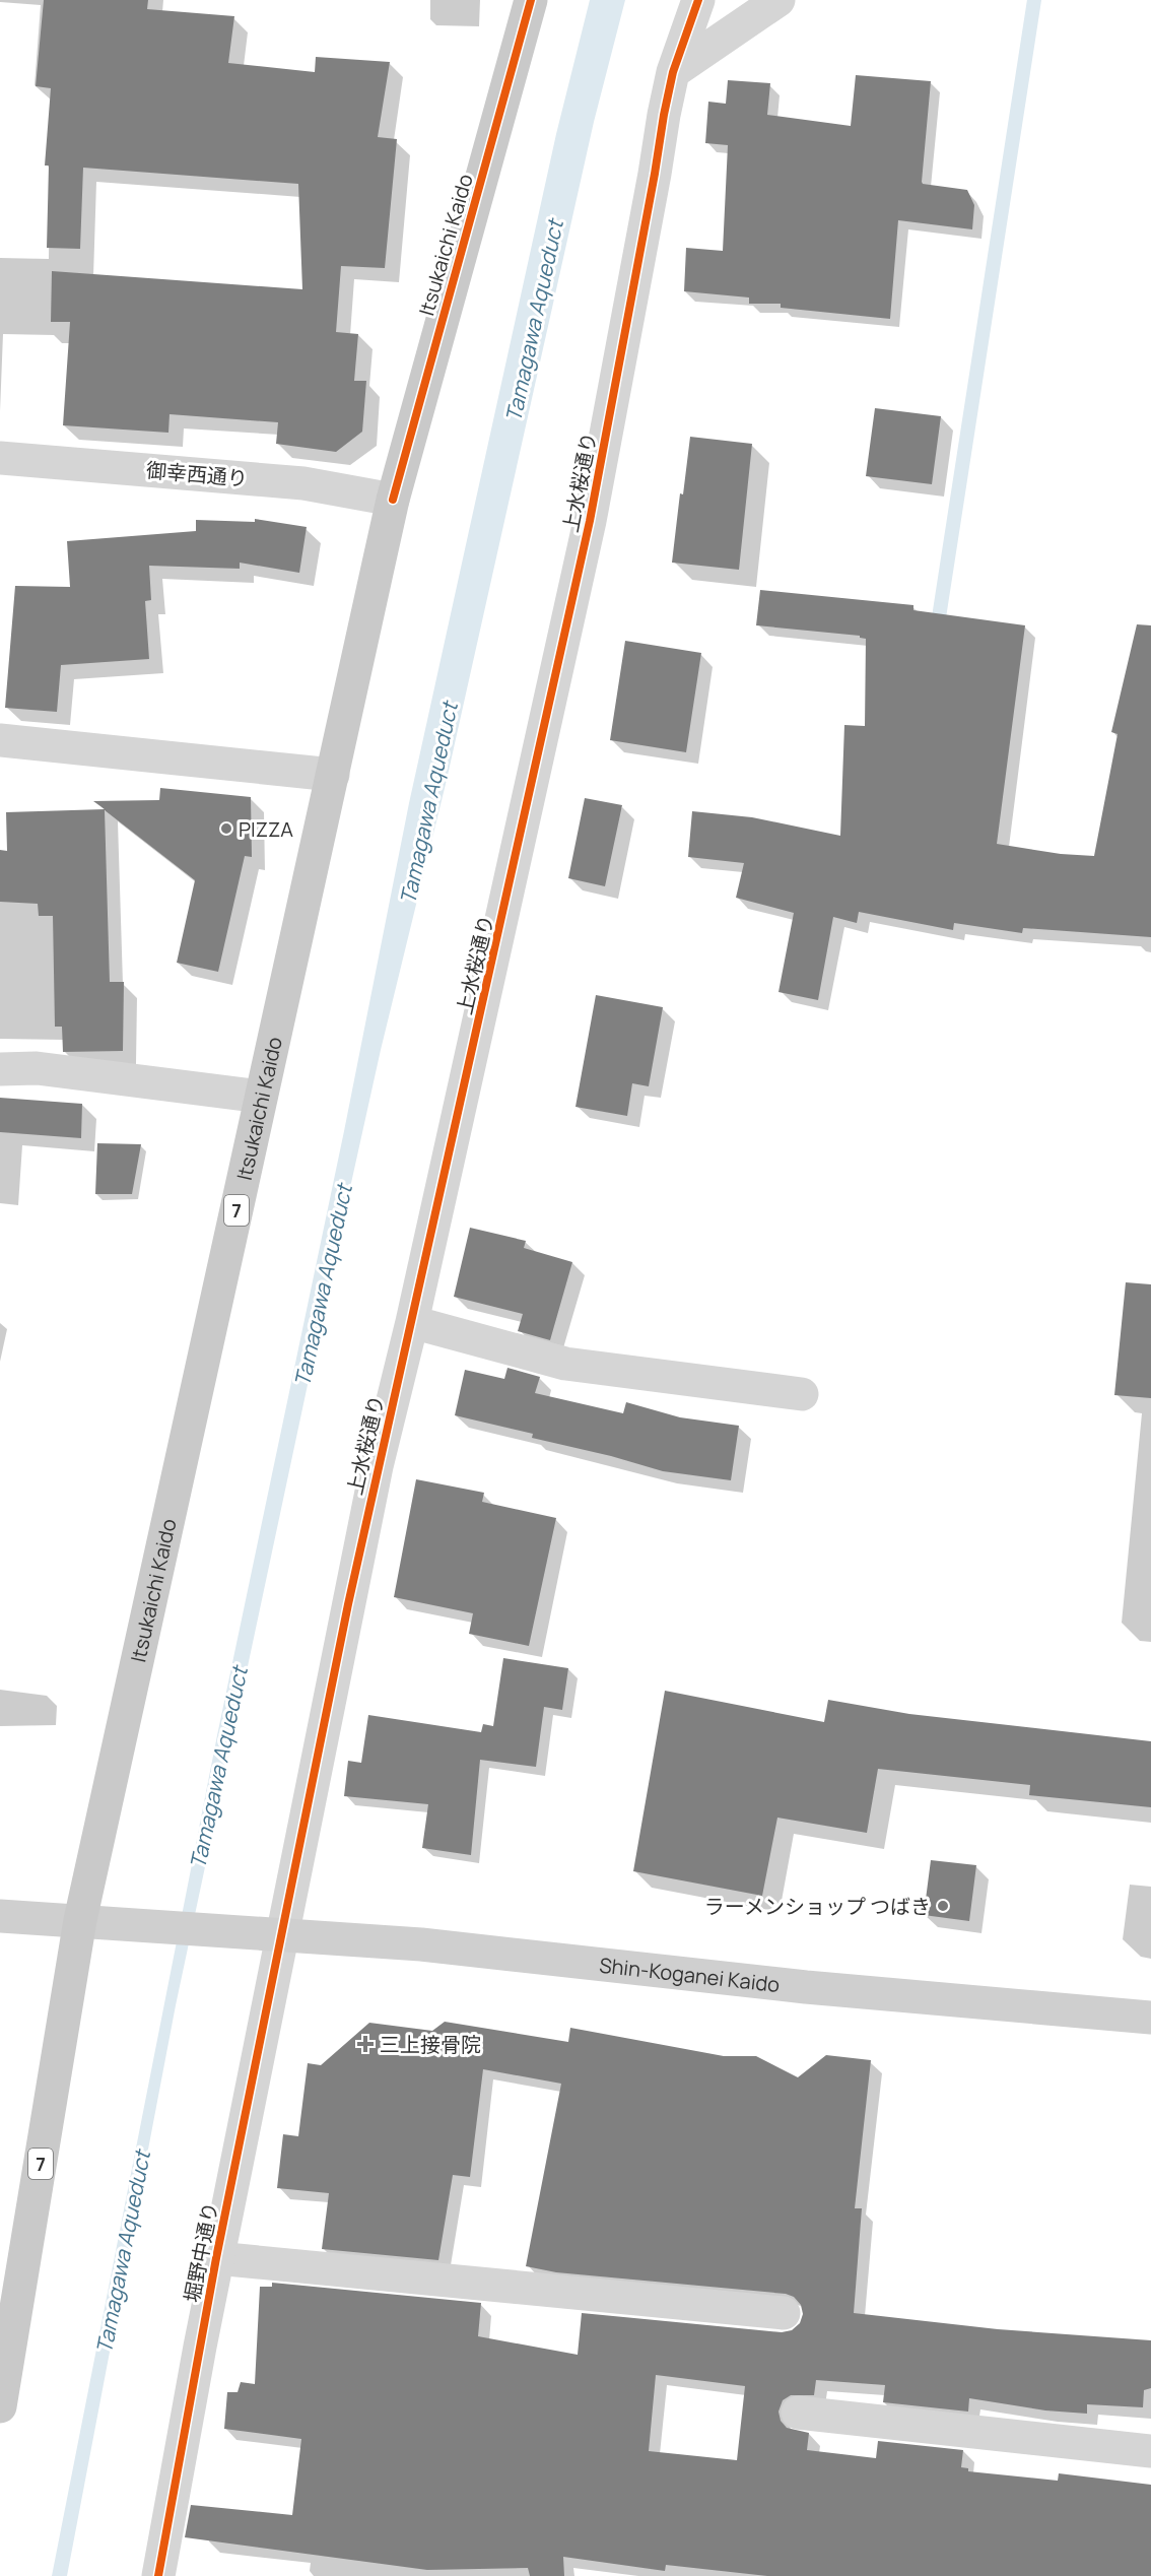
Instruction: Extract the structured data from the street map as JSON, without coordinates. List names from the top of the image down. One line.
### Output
{"streets":{"main road":["Itsukaichi Kaido","7","Shin-Koganei Kaido"],"street":["御幸西通り","上水桜通り","堀野中通り"]},"crossings":[["Itsukaichi Kaido","御幸西通り"],["Itsukaichi Kaido","Shin-Koganei Kaido"],["上水桜通り","Shin-Koganei Kaido"],["上水桜通り","堀野中通り"],["Shin-Koganei Kaido","堀野中通り"]],"water":["Tamagawa Aqueduct"],"places":{"other":["PIZZA","ラーメンショップ つばき"],"health":["三上接骨院"]}}
